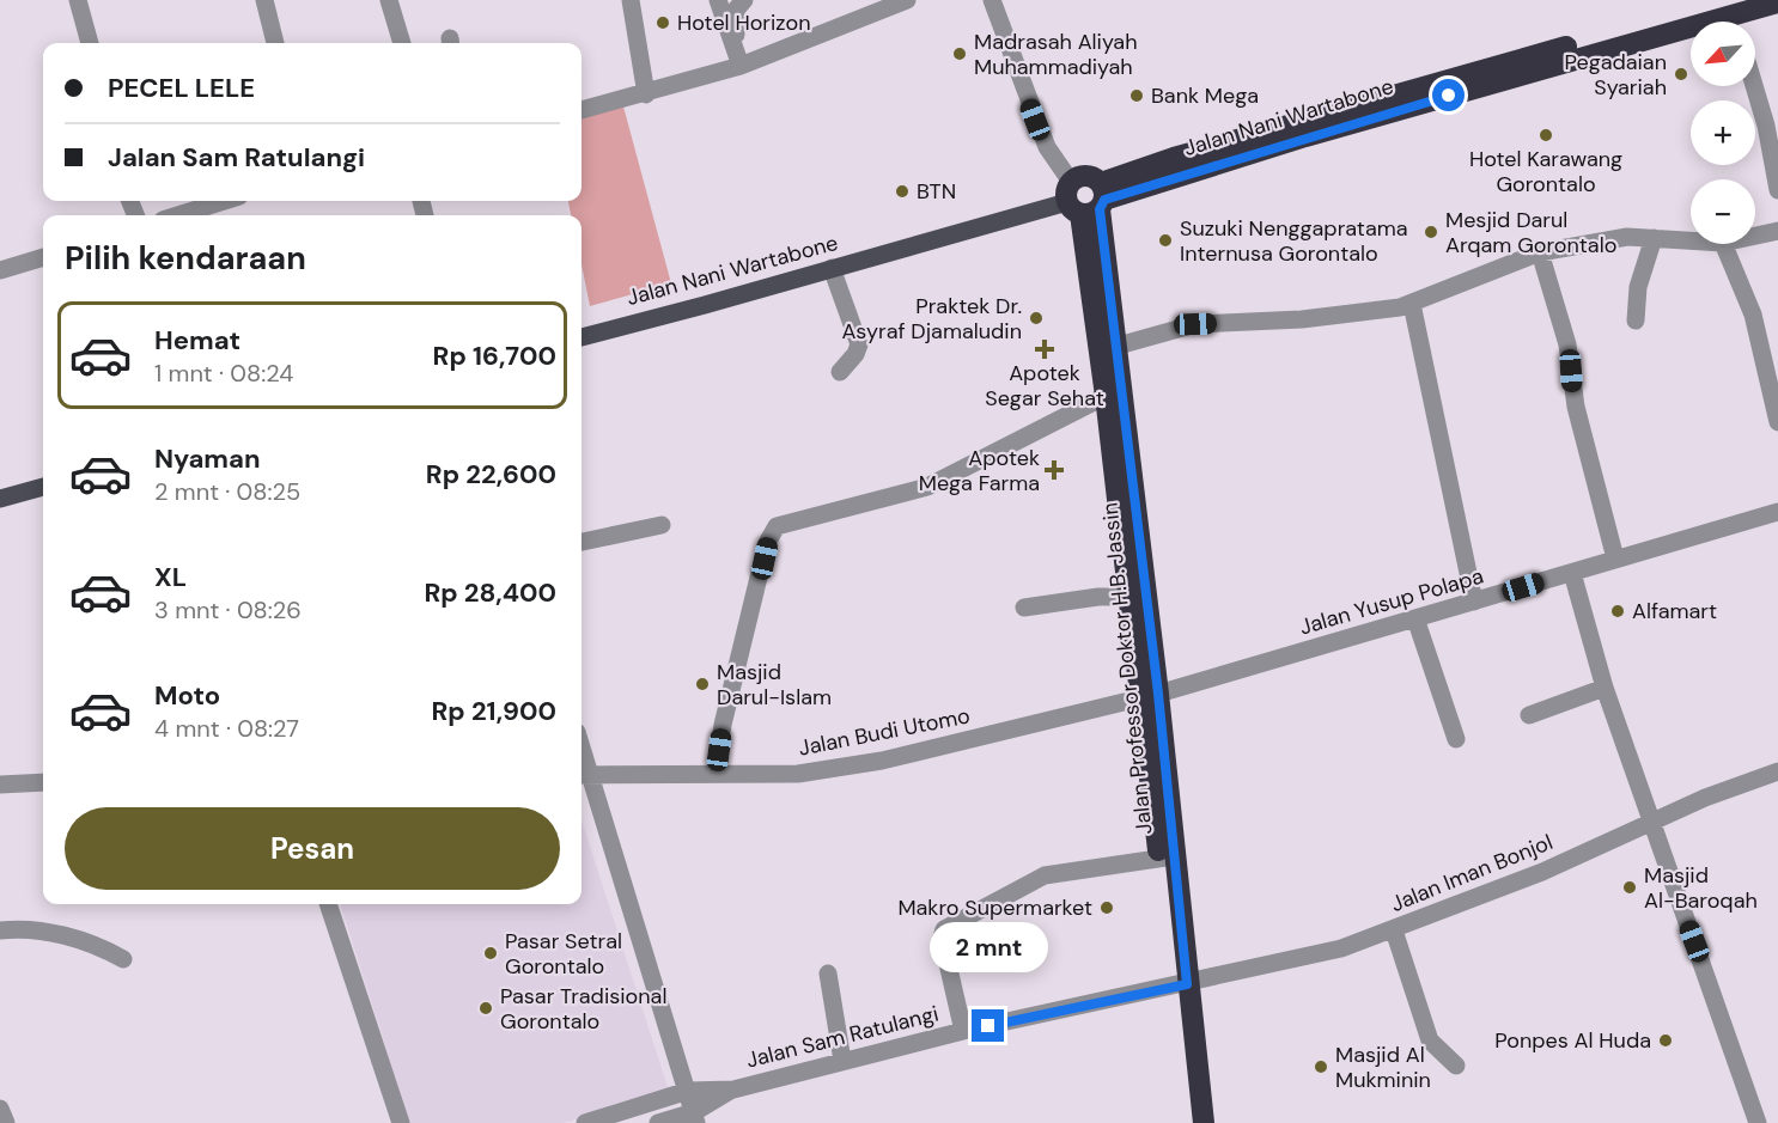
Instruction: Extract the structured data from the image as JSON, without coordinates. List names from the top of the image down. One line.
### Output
{"streets":{"highway":["Jalan Nani Wartabone","Jalan Professor Doktor H.B. Jassin"],"street":["Jalan Yusup Polapa","Jalan Budi Utomo","Jalan Iman Bonjol","Jalan Sam Ratulangi"]},"crossings":[["Jalan Nani Wartabone","Jalan Professor Doktor H.B. Jassin"],["Jalan Yusup Polapa","Jalan Professor Doktor H.B. Jassin"],["Jalan Yusup Polapa","Jalan Budi Utomo"],["Jalan Professor Doktor H.B. Jassin","Jalan Budi Utomo"],["Jalan Professor Doktor H.B. Jassin","Jalan Iman Bonjol"],["Jalan Professor Doktor H.B. Jassin","Jalan Sam Ratulangi"],["Jalan Iman Bonjol","Jalan Sam Ratulangi"]],"places":{"other":["Hotel Horizon","Madrasah Aliyah Muhammadiyah","Pegadaian Syariah","Bank Mega","Hotel Karawang Gorontalo","BTN","Mesjid Darul Arqam Gorontalo","Suzuki Nenggapratama Internusa Gorontalo","Praktek Dr. Asyraf Djamaludin","Alfamart","Masjid Darul-Islam","Masjid Al-Baroqah","Makro Supermarket","Pasar Setral Gorontalo","Pasar Tradisional Gorontalo","Ponpes Al Huda","Masjid Al Mukminin"],"health":["Apotek Segar Sehat","Apotek Mega Farma"]},"north":"bottom left","page":{"map_buttons":["+","−"],"banner":["PECEL LELE","Jalan Sam Ratulangi"],"heading":"Pilih kendaraan","list":[{"name":"Hemat","note":"1 mnt · 08:24","value":"Rp 16,700"},{"name":"Nyaman","note":"2 mnt · 08:25","value":"Rp 22,600"},{"name":"XL","note":"3 mnt · 08:26","value":"Rp 28,400"},{"name":"Moto","note":"4 mnt · 08:27","value":"Rp 21,900"}],"buttons":"Pesan","bubble":"2 mnt"}}
